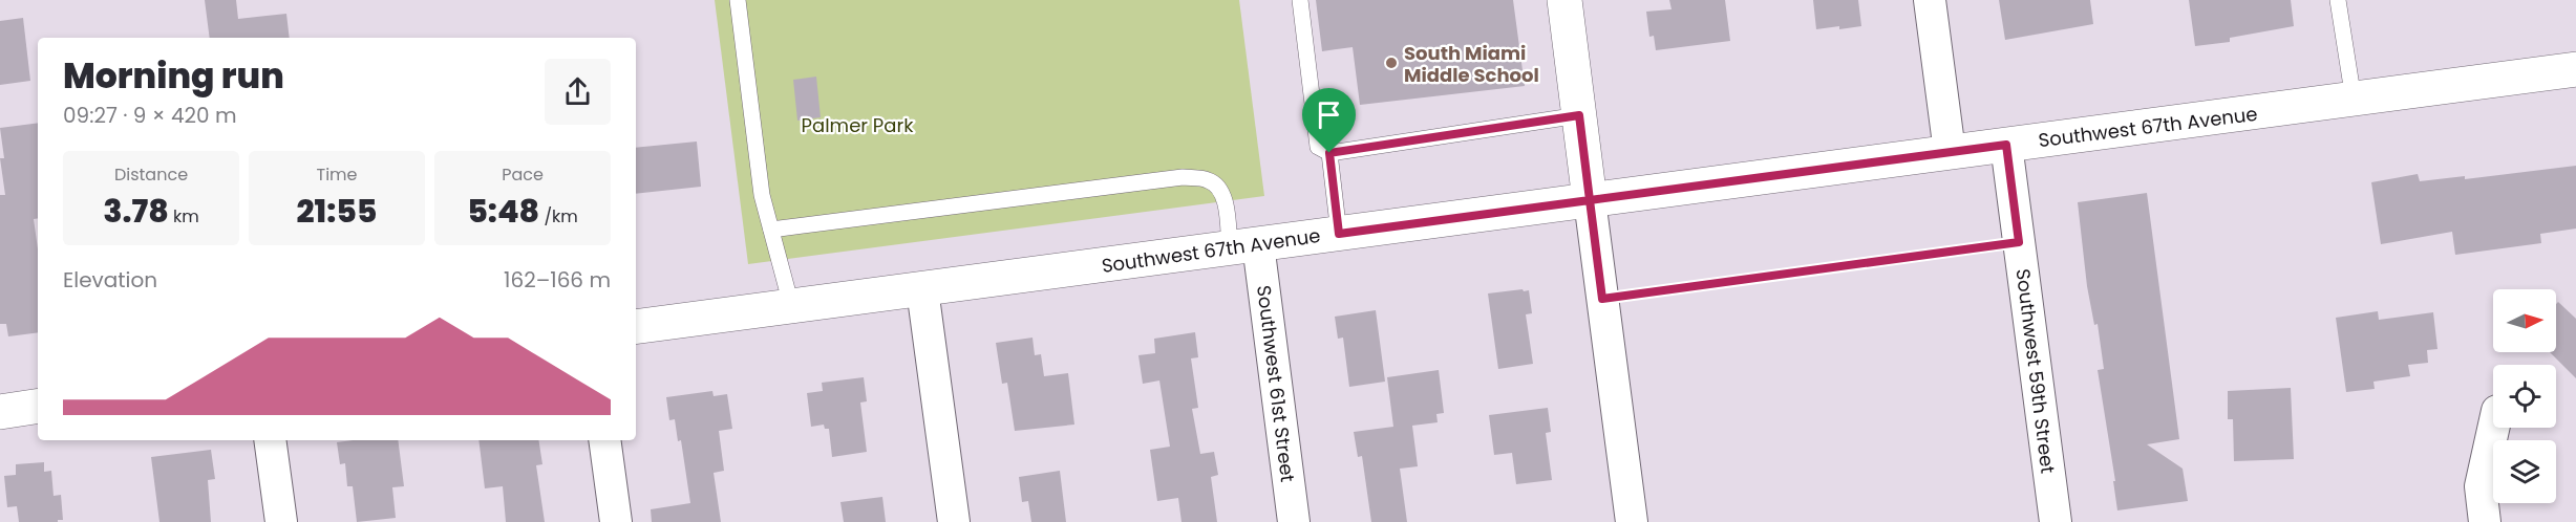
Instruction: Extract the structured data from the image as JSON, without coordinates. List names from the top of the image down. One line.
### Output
{"streets":{"main road":["Southwest 67th Avenue"],"street":["Southwest 59th Street","Southwest 61st Street"]},"crossings":[["Southwest 67th Avenue","Southwest 59th Street"],["Southwest 67th Avenue","Southwest 61st Street"]],"parks":["Palmer Park"],"places":["South Miami Middle School"],"north":"right","page":{"heading":["Morning run","09:27 · 9 × 420 m"],"stats":[["Distance","3.78 km"],["Time","21:55"],["Pace","5:48 /km"]],"chart":["Elevation","162–166 m"]}}
